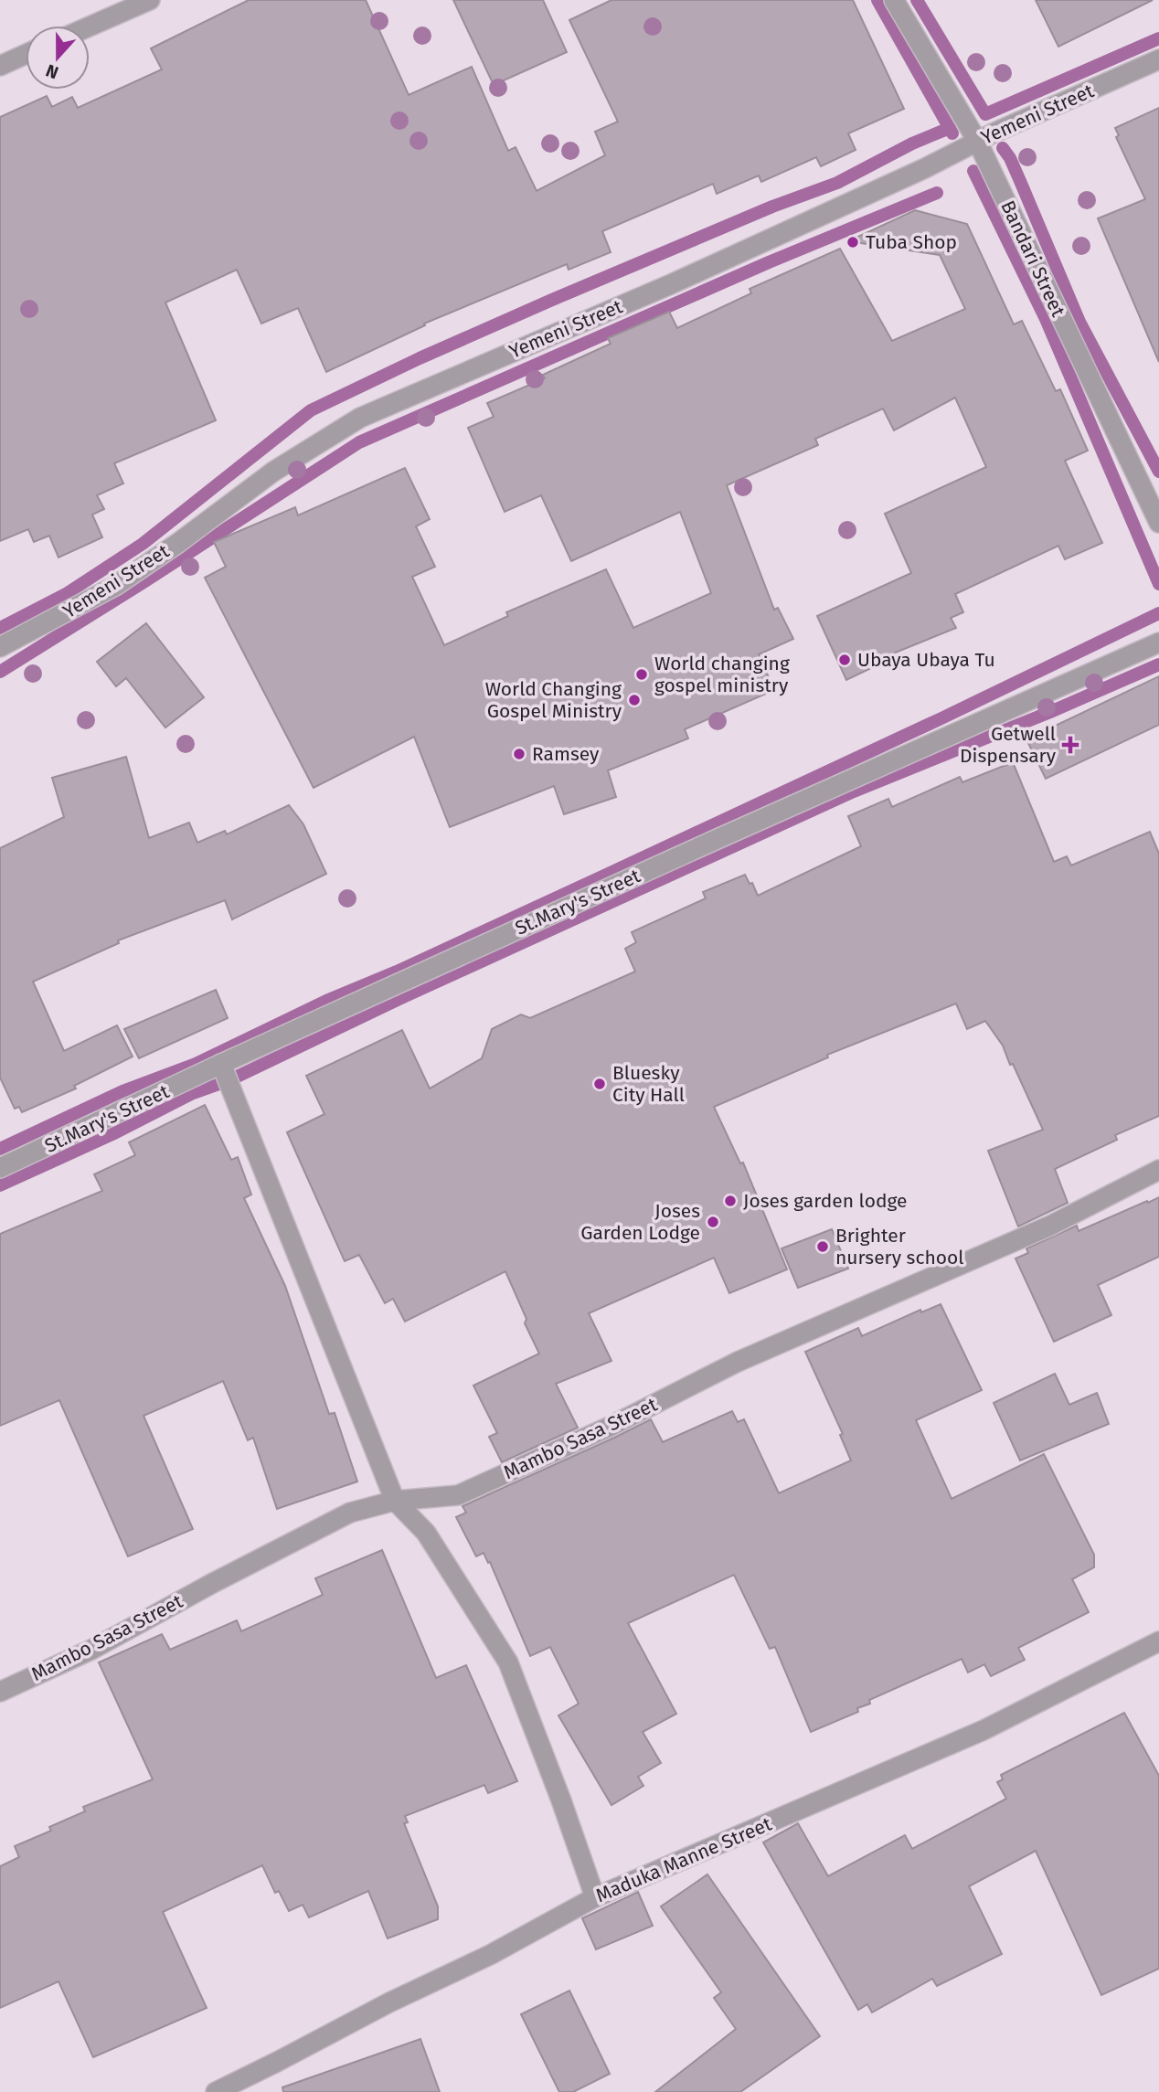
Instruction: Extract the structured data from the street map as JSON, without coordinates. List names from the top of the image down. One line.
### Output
{"streets":{"street":["Yemeni Street","Bandari Street","St.Mary's Street","Mambo Sasa Street","Maduka Manne Street"]},"crossings":[["Yemeni Street","Bandari Street"]],"places":{"other":["Tuba Shop","Ubaya Ubaya Tu","World changing gospel ministry","World Changing Gospel Ministry","Ramsey","Bluesky City Hall","Joses garden lodge","Joses Garden Lodge","Brighter nursery school"],"health":["Getwell Dispensary"]},"north":"bottom"}
